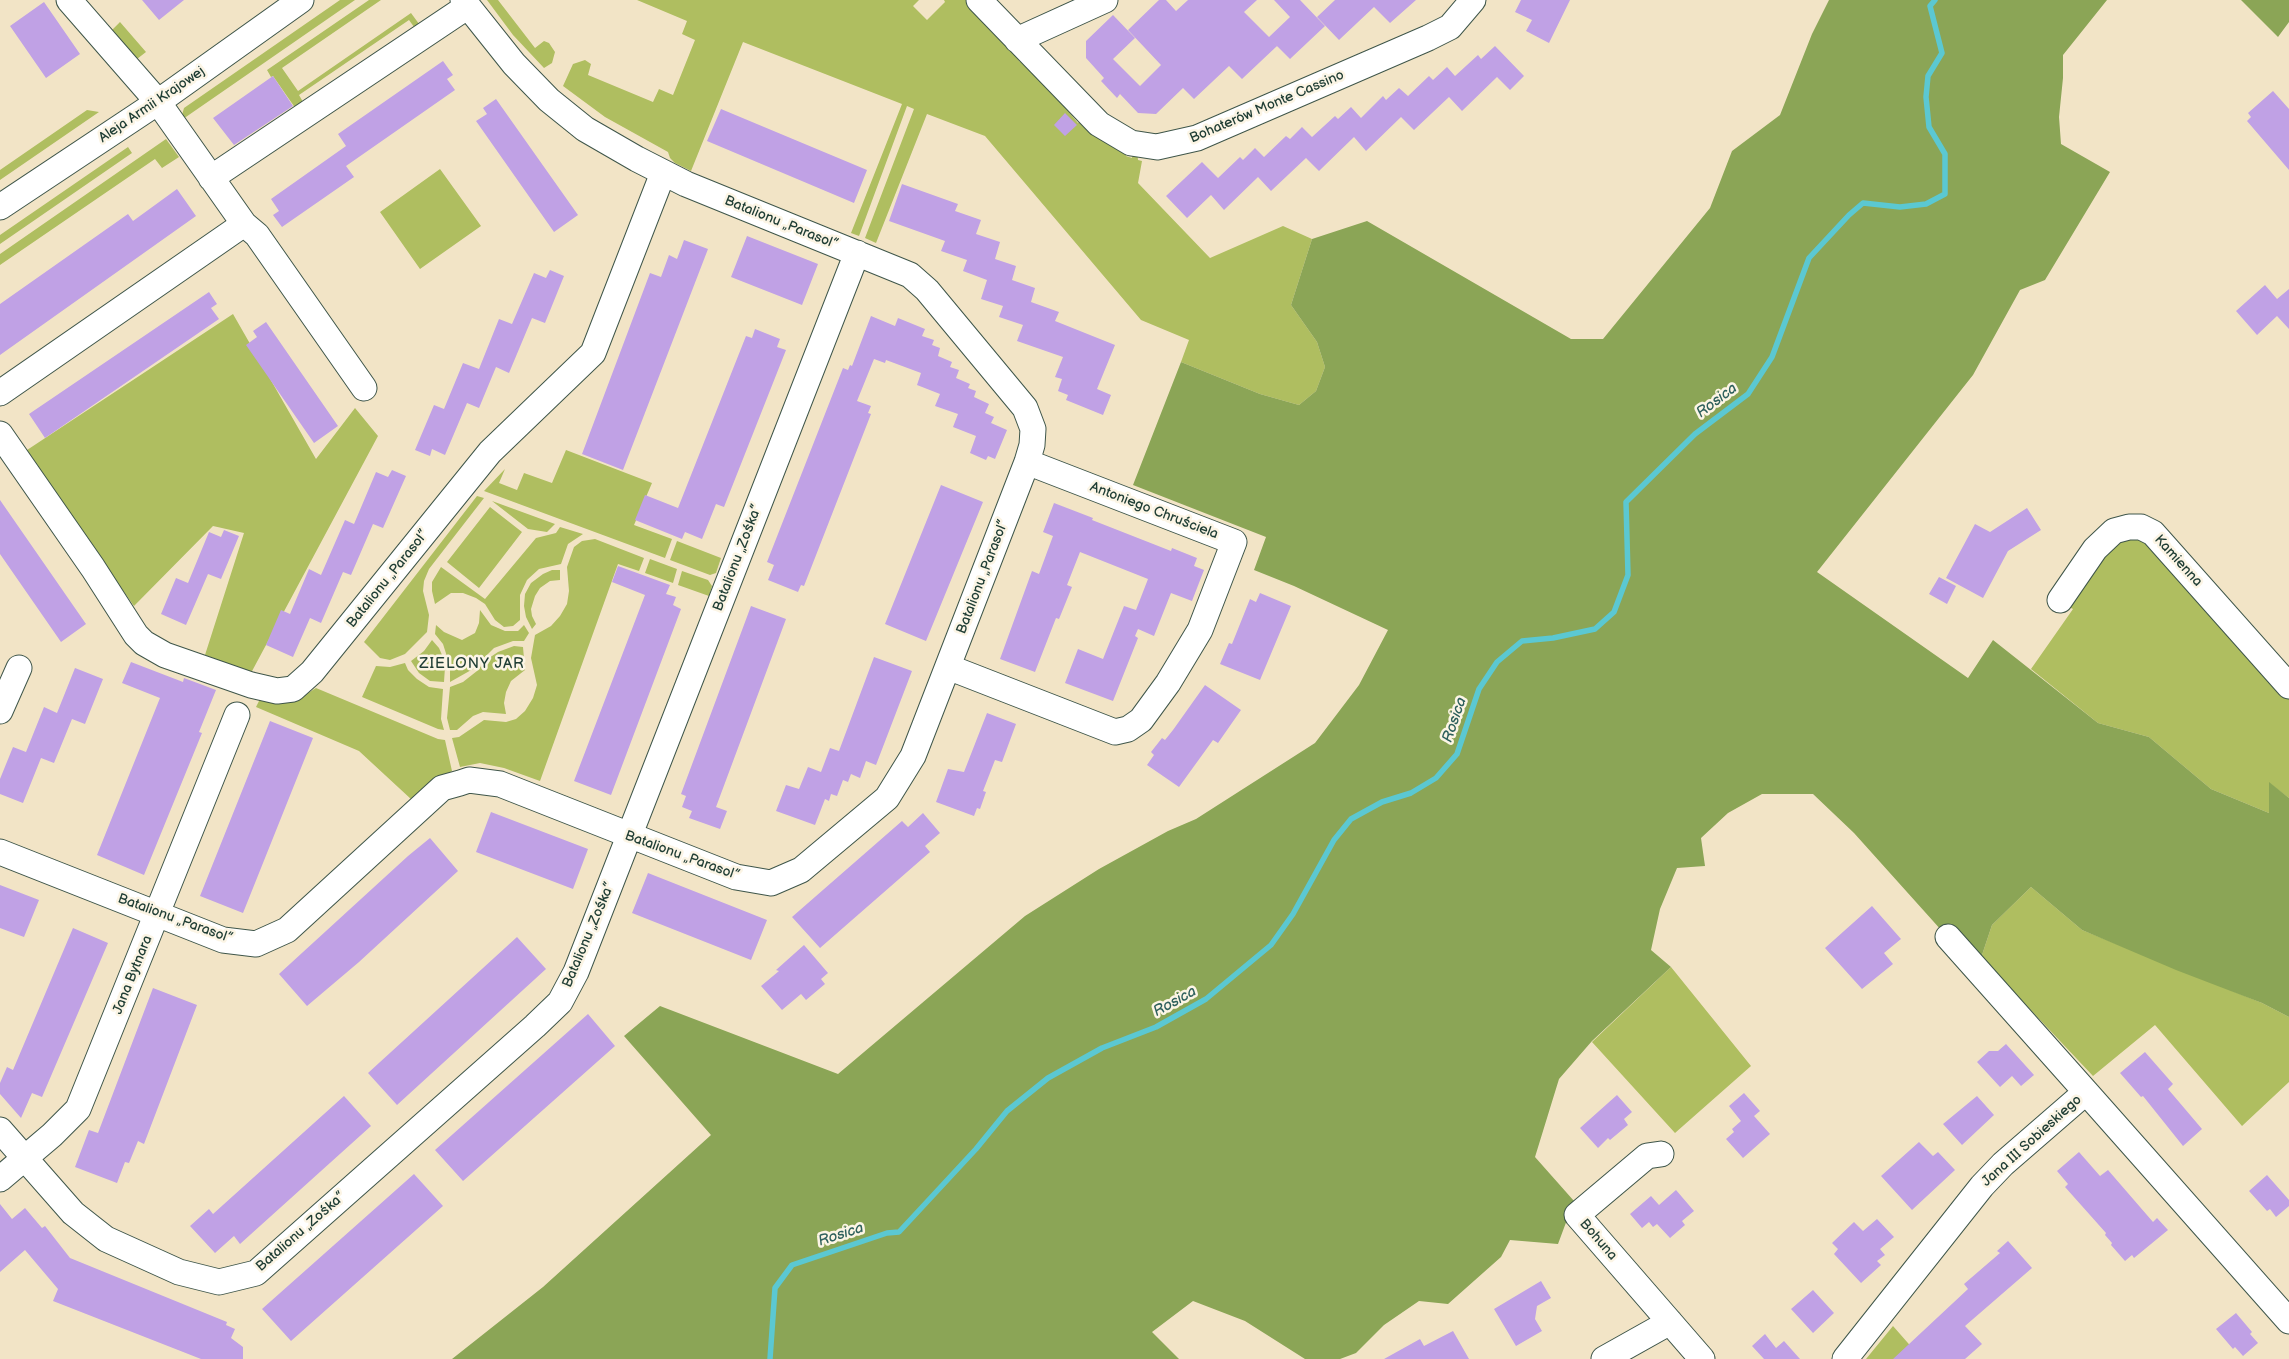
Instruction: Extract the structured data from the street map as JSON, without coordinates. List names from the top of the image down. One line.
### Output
{"streets":{"street":["Aleja Armii Krajowej","Bohaterów Monte Cassino","Batalionu „Parasol”","Antoniego Chruściela","Batalionu „Zośka”","Kamienna","Jana Bytnara","Jana III Sobieskiego","Bohuna"]},"crossings":[["Batalionu „Parasol”","Antoniego Chruściela"],["Batalionu „Parasol”","Batalionu „Zośka”"],["Batalionu „Parasol”","Jana Bytnara"],["Batalionu „Zośka”","Jana Bytnara"]],"districts":["ZIELONY JAR"],"water":["Rosica"]}
